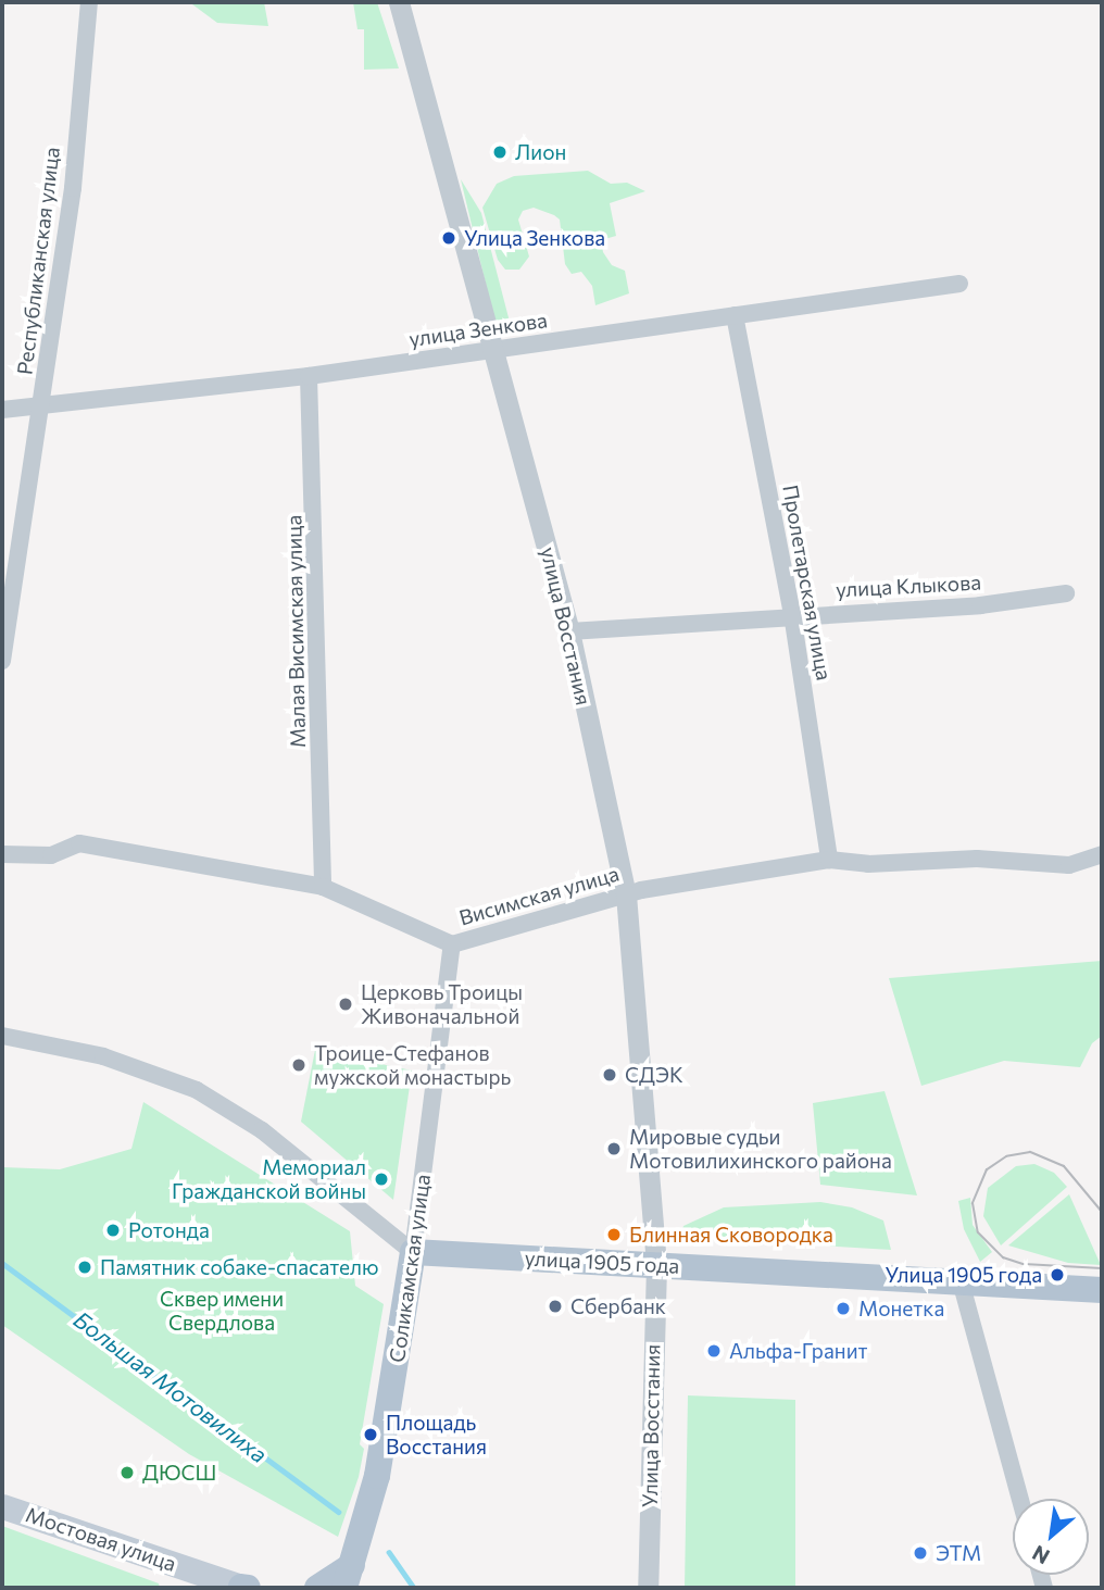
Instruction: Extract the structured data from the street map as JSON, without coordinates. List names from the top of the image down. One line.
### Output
{"streets":{"main road":["улица 1905 года","Соликамская улица","Мостовая улица"],"street":["Республиканская улица","улица Зенкова","Пролетарская улица","улица Клыкова","улица Восстания","Малая Висимская улица","Висимская улица","Улица Восстания"]},"crossings":[["Республиканская улица","улица Зенкова"],["улица Зенкова","Пролетарская улица"],["улица Зенкова","улица Восстания"],["улица Зенкова","Малая Висимская улица"],["Пролетарская улица","улица Клыкова"],["Пролетарская улица","Висимская улица"],["улица Клыкова","улица Восстания"],["улица Восстания","Висимская улица"],["улица Восстания","улица 1905 года"],["улица Восстания","Улица Восстания"],["Малая Висимская улица","Висимская улица"],["Висимская улица","Соликамская улица"],["улица 1905 года","Соликамская улица"],["улица 1905 года","Улица Восстания"]],"water":["Большая Мотовилиха"],"parks":["Сквер имени Свердлова"],"places":["Лион","Улица Зенкова","Церковь Троицы Живоначальной","Троице-Стефанов мужской монастырь","СДЭК","Мировые судьи Мотовилихинского района","Мемориал Гражданской войны","Ротонда","Блинная Сковородка","Памятник собаке-спасателю","Улица 1905 года","Сбербанк","Монетка","Альфа-Гранит","Площадь Восстания","ДЮСШ","ЭТМ"],"north":"bottom left"}
